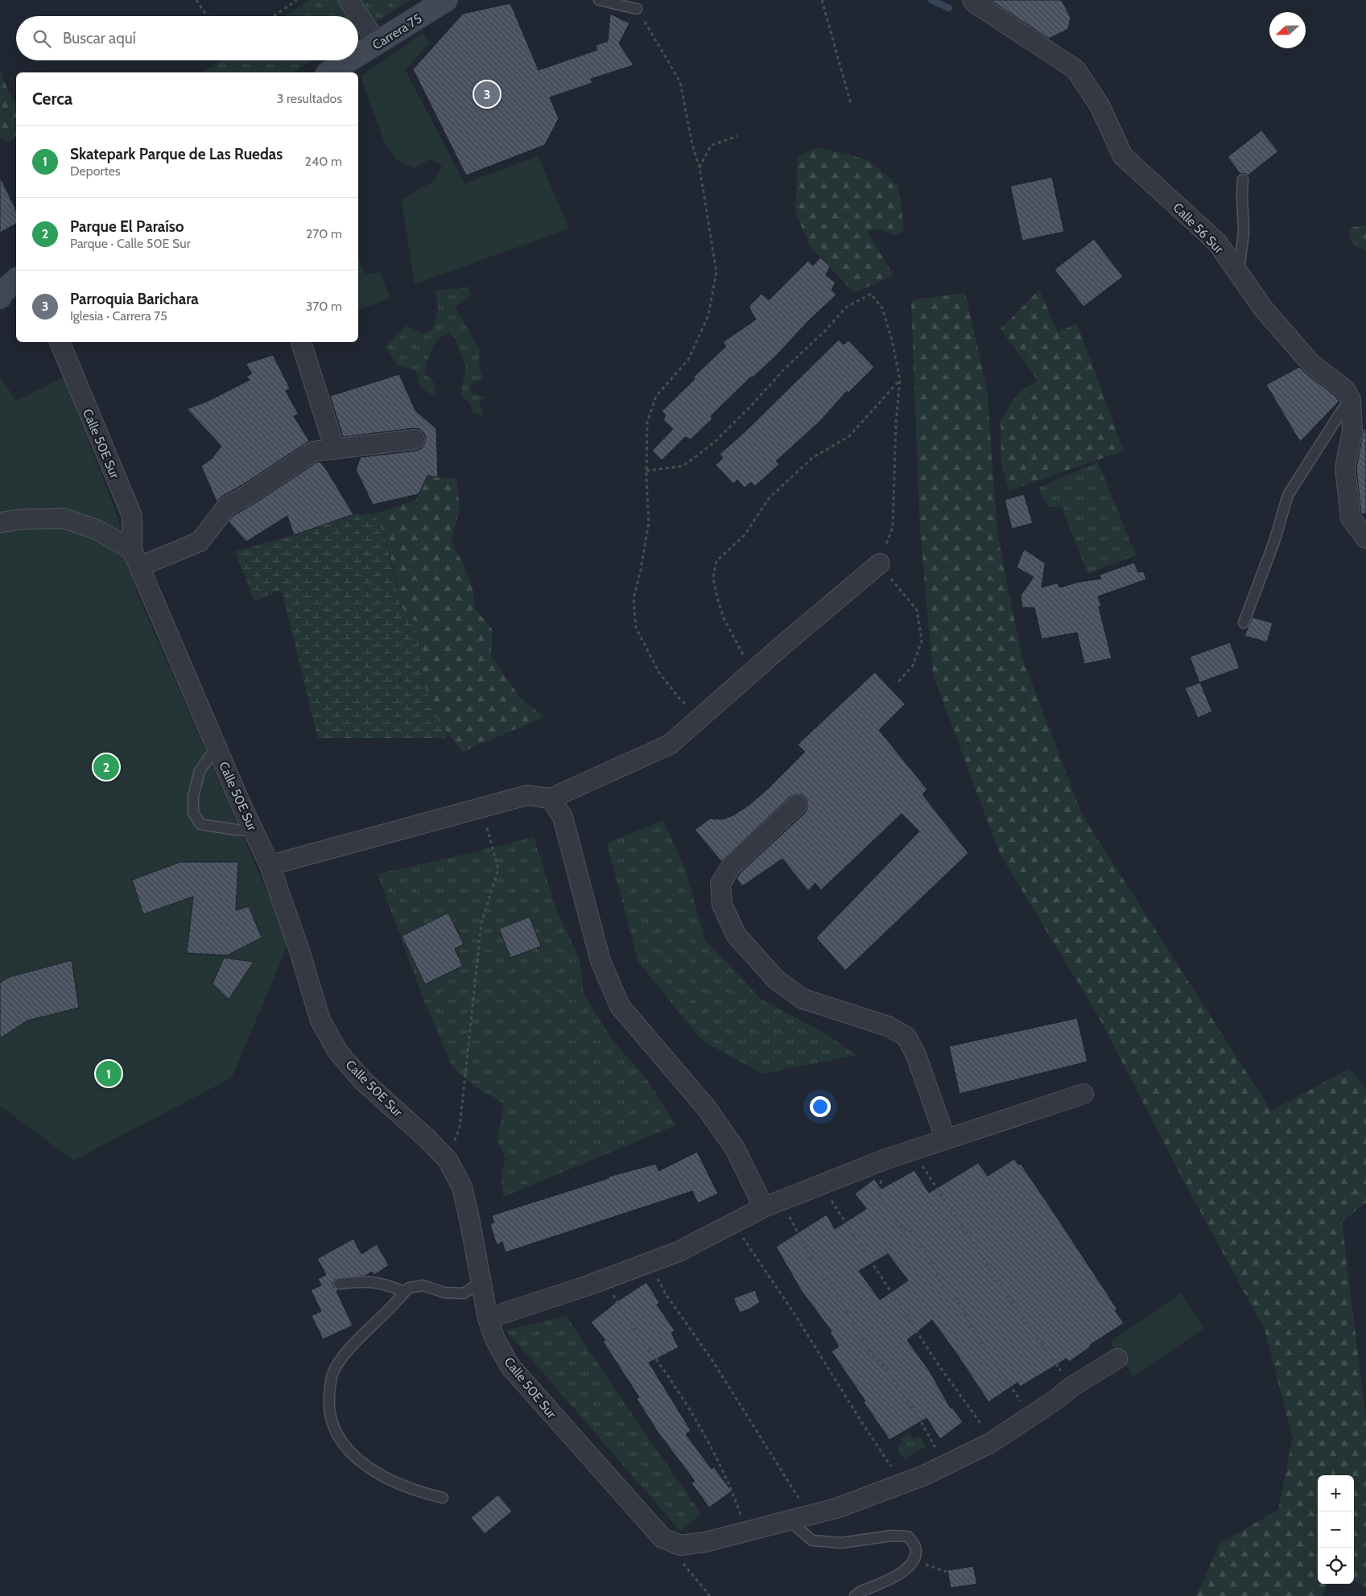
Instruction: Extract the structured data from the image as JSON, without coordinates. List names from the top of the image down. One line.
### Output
{"streets":{"street":["Carrera 75","Calle 56 Sur","Calle 50E Sur"]},"north":"left","page":{"search":"Buscar aquí","heading":["Cerca","3 resultados"],"pins":["3","2","1"],"list":[{"mark":"1","name":"Skatepark Parque de Las Ruedas","note":"Deportes","value":"240 m"},{"mark":"2","name":"Parque El Paraíso","note":"Parque · Calle 50E Sur","value":"270 m"},{"mark":"3","name":"Parroquia Barichara","note":"Iglesia · Carrera 75","value":"370 m"}],"map_buttons":["+","−"]}}
